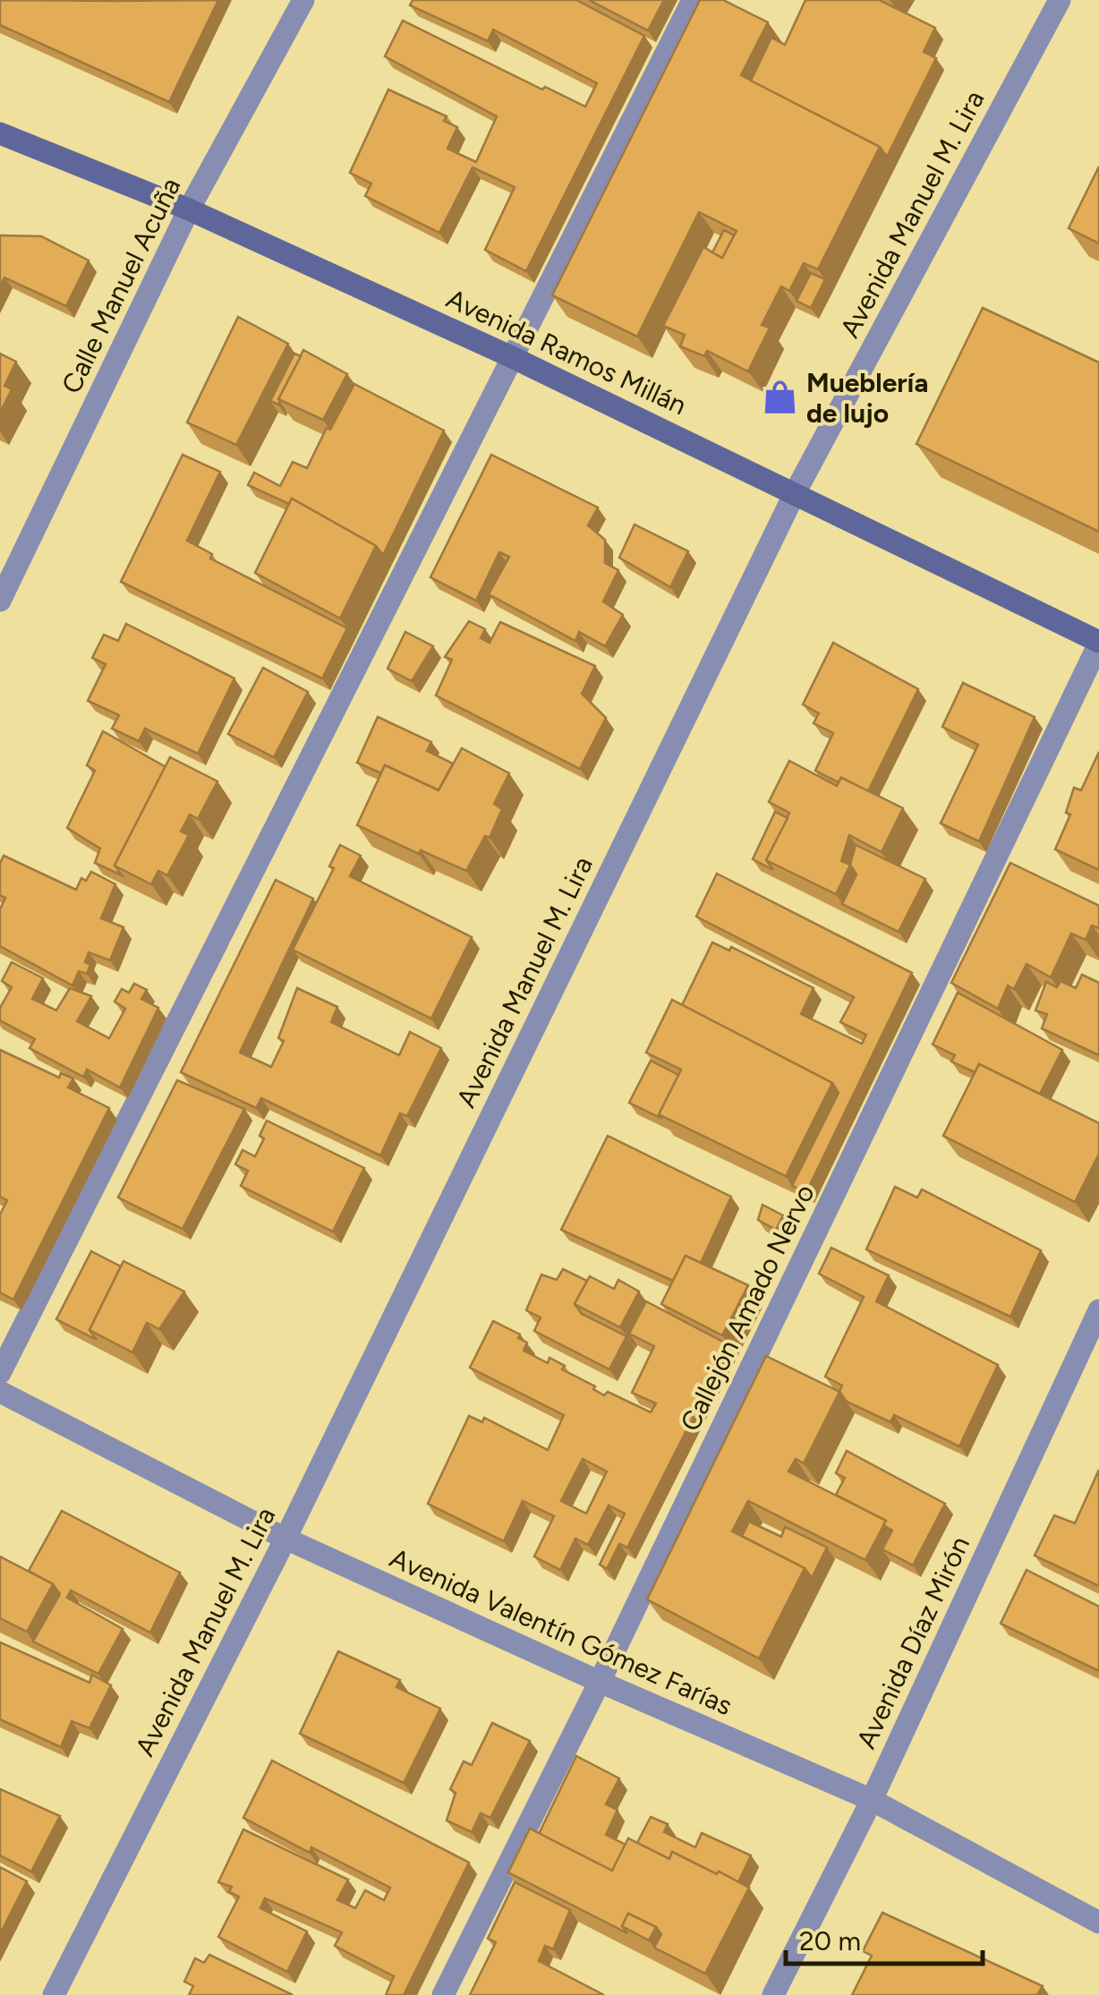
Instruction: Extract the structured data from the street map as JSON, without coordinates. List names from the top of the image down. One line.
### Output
{"streets":{"main road":["Avenida Ramos Millán"],"street":["Avenida Manuel M. Lira","Calle Manuel Acuña","Callejón Amado Nervo","Avenida Valentín Gómez Farías","Avenida Díaz Mirón"]},"crossings":[["Avenida Manuel M. Lira","Avenida Ramos Millán"],["Avenida Manuel M. Lira","Avenida Valentín Gómez Farías"],["Calle Manuel Acuña","Avenida Ramos Millán"],["Avenida Ramos Millán","Callejón Amado Nervo"],["Callejón Amado Nervo","Avenida Valentín Gómez Farías"],["Avenida Valentín Gómez Farías","Avenida Díaz Mirón"]],"places":{"shop":["Mueblería de lujo"]},"scale_bar":"20 m"}
